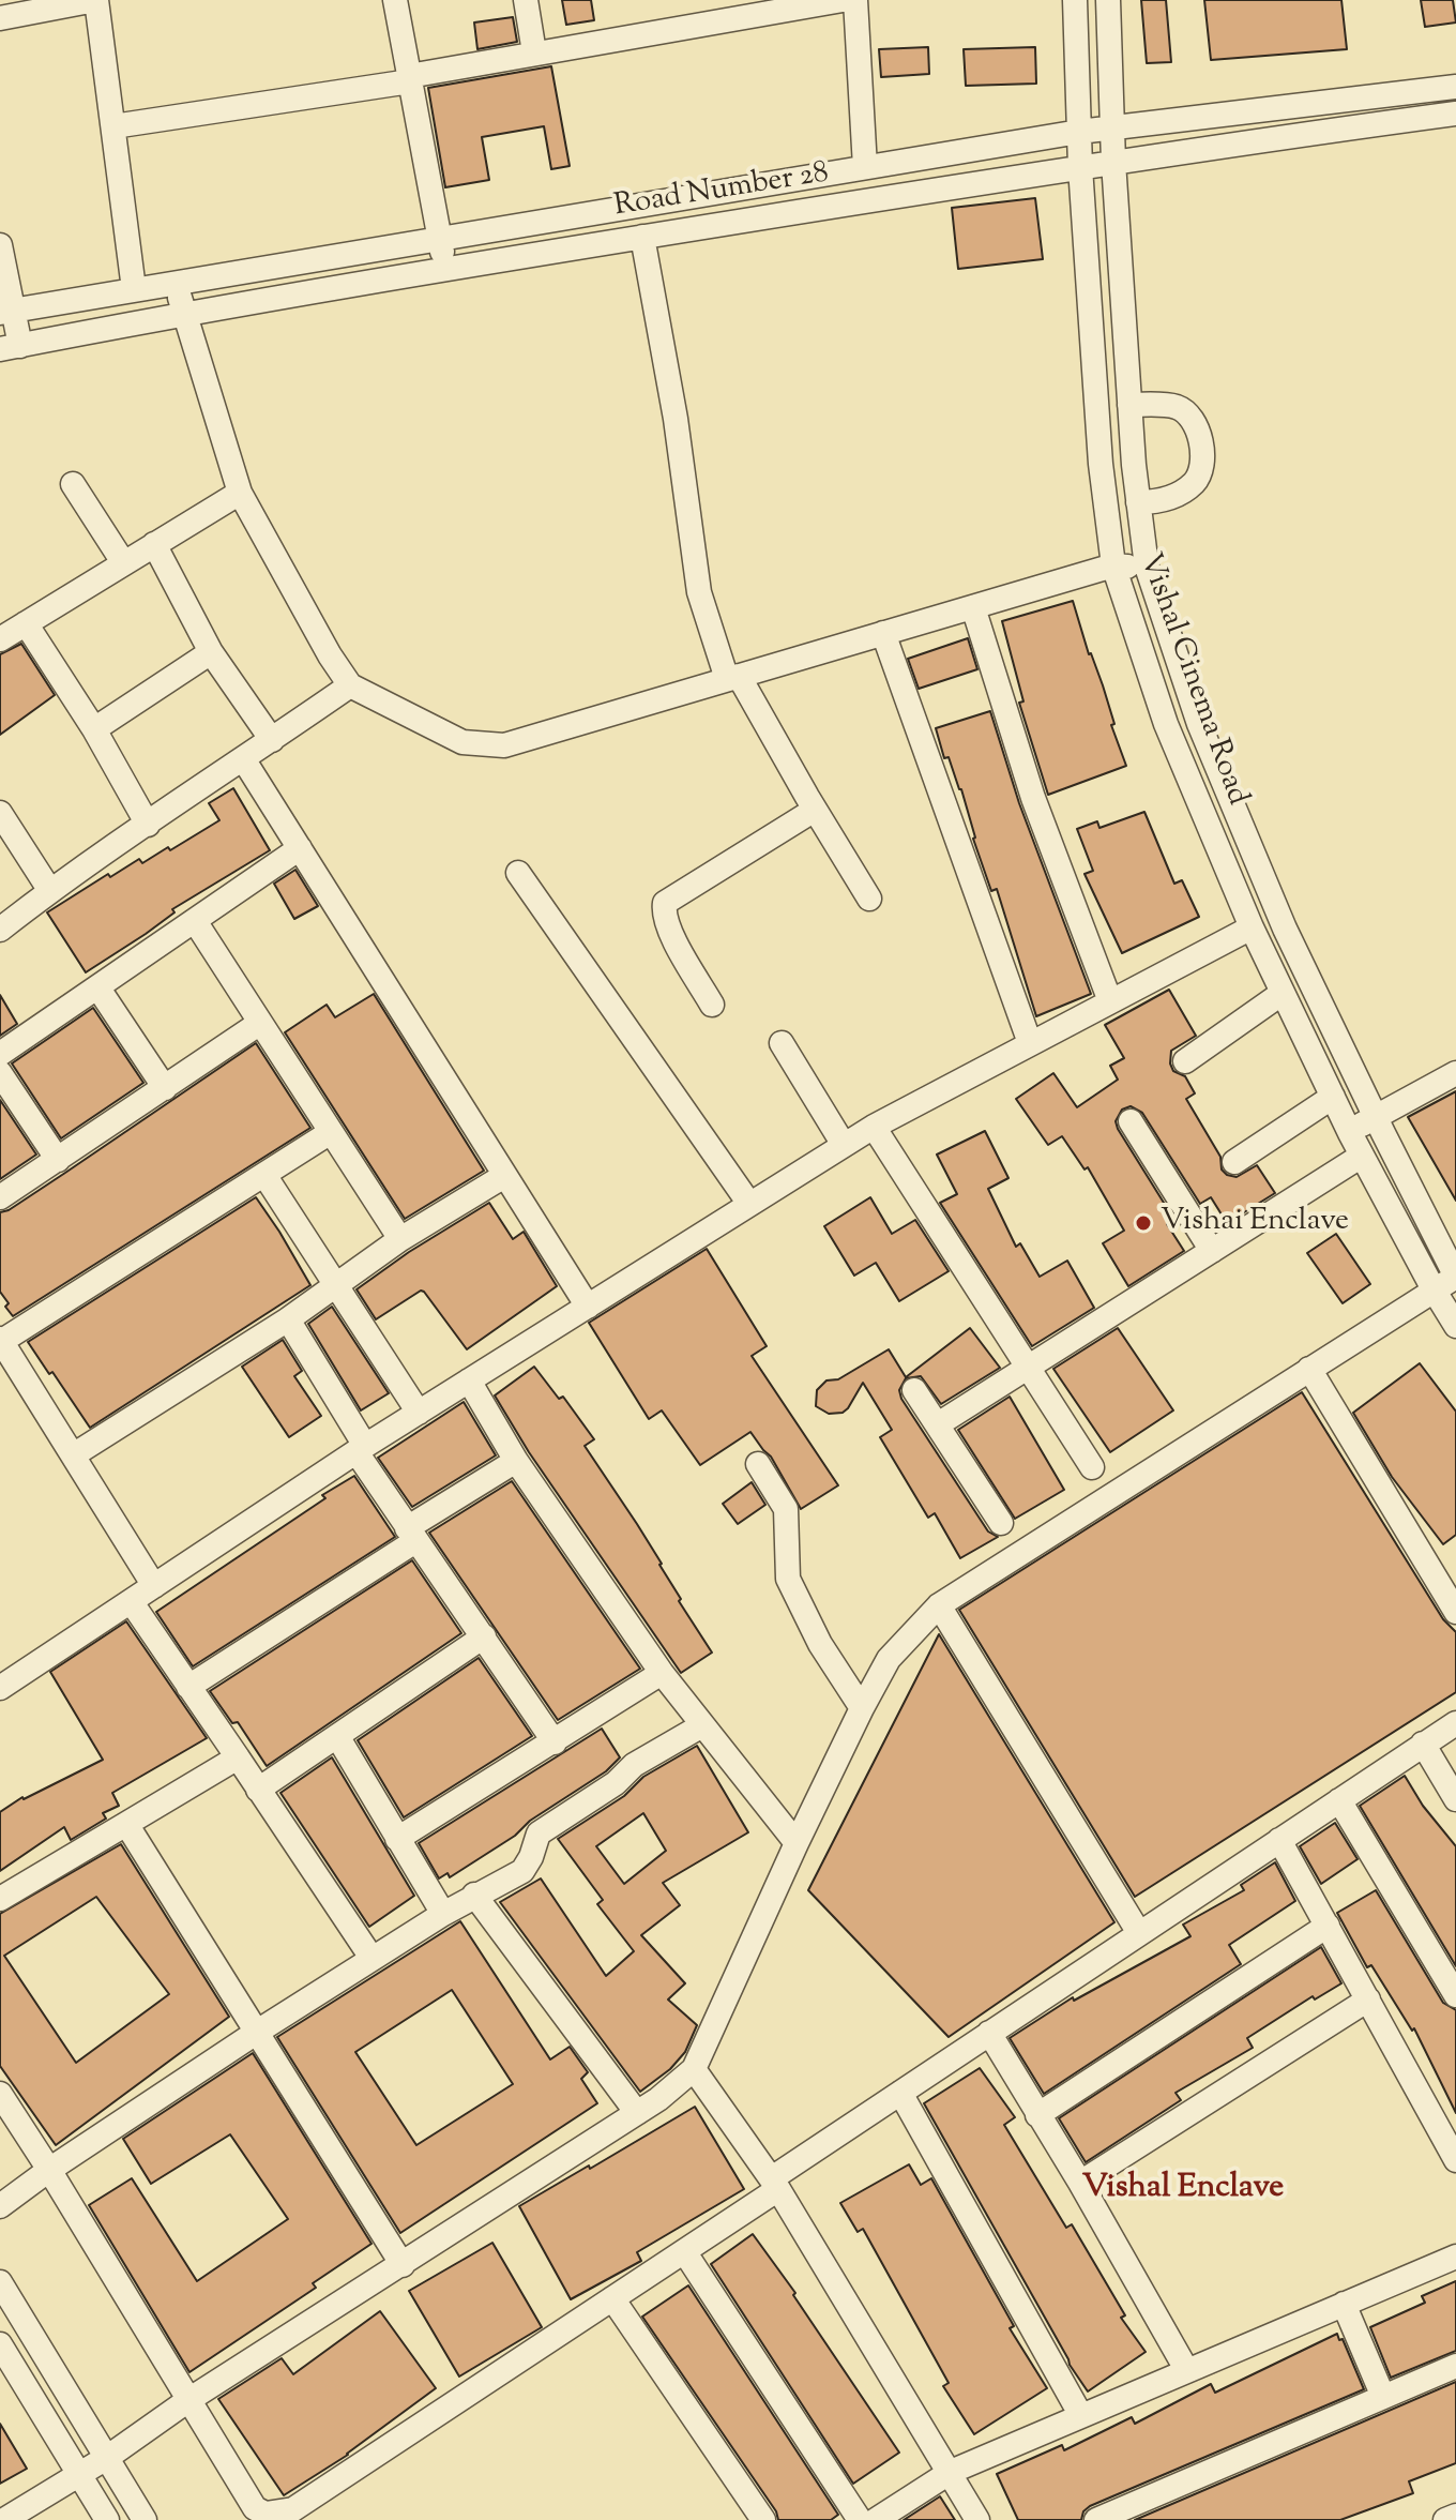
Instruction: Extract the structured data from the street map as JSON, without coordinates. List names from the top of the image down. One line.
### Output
{"streets":{"street":["Road Number 28","Vishal Cinema Road"]},"crossings":[["Road Number 28","Vishal Cinema Road"]],"districts":["Vishal Enclave"],"places":["Vishai Enclave"]}
